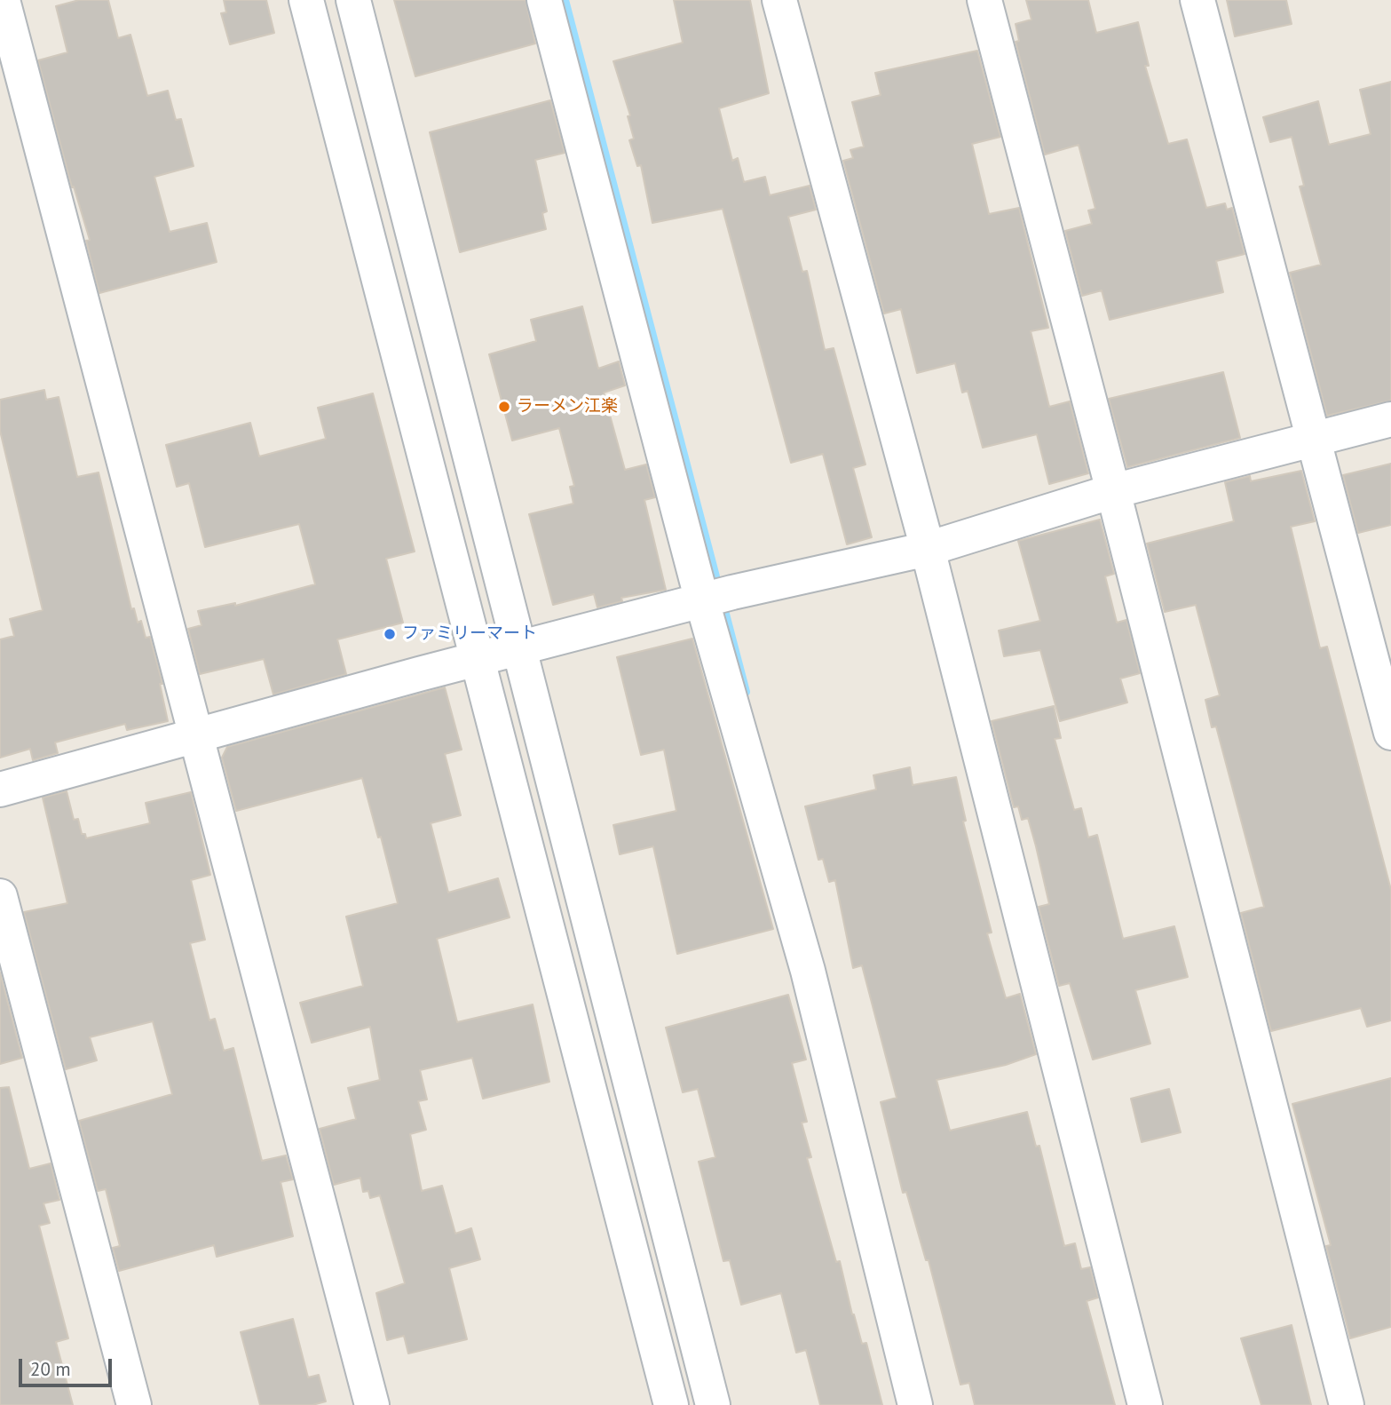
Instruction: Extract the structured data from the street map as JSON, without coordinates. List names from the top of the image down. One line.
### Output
{"places":["ラーメン江楽","ファミリーマート"],"scale_bar":"20 m"}
